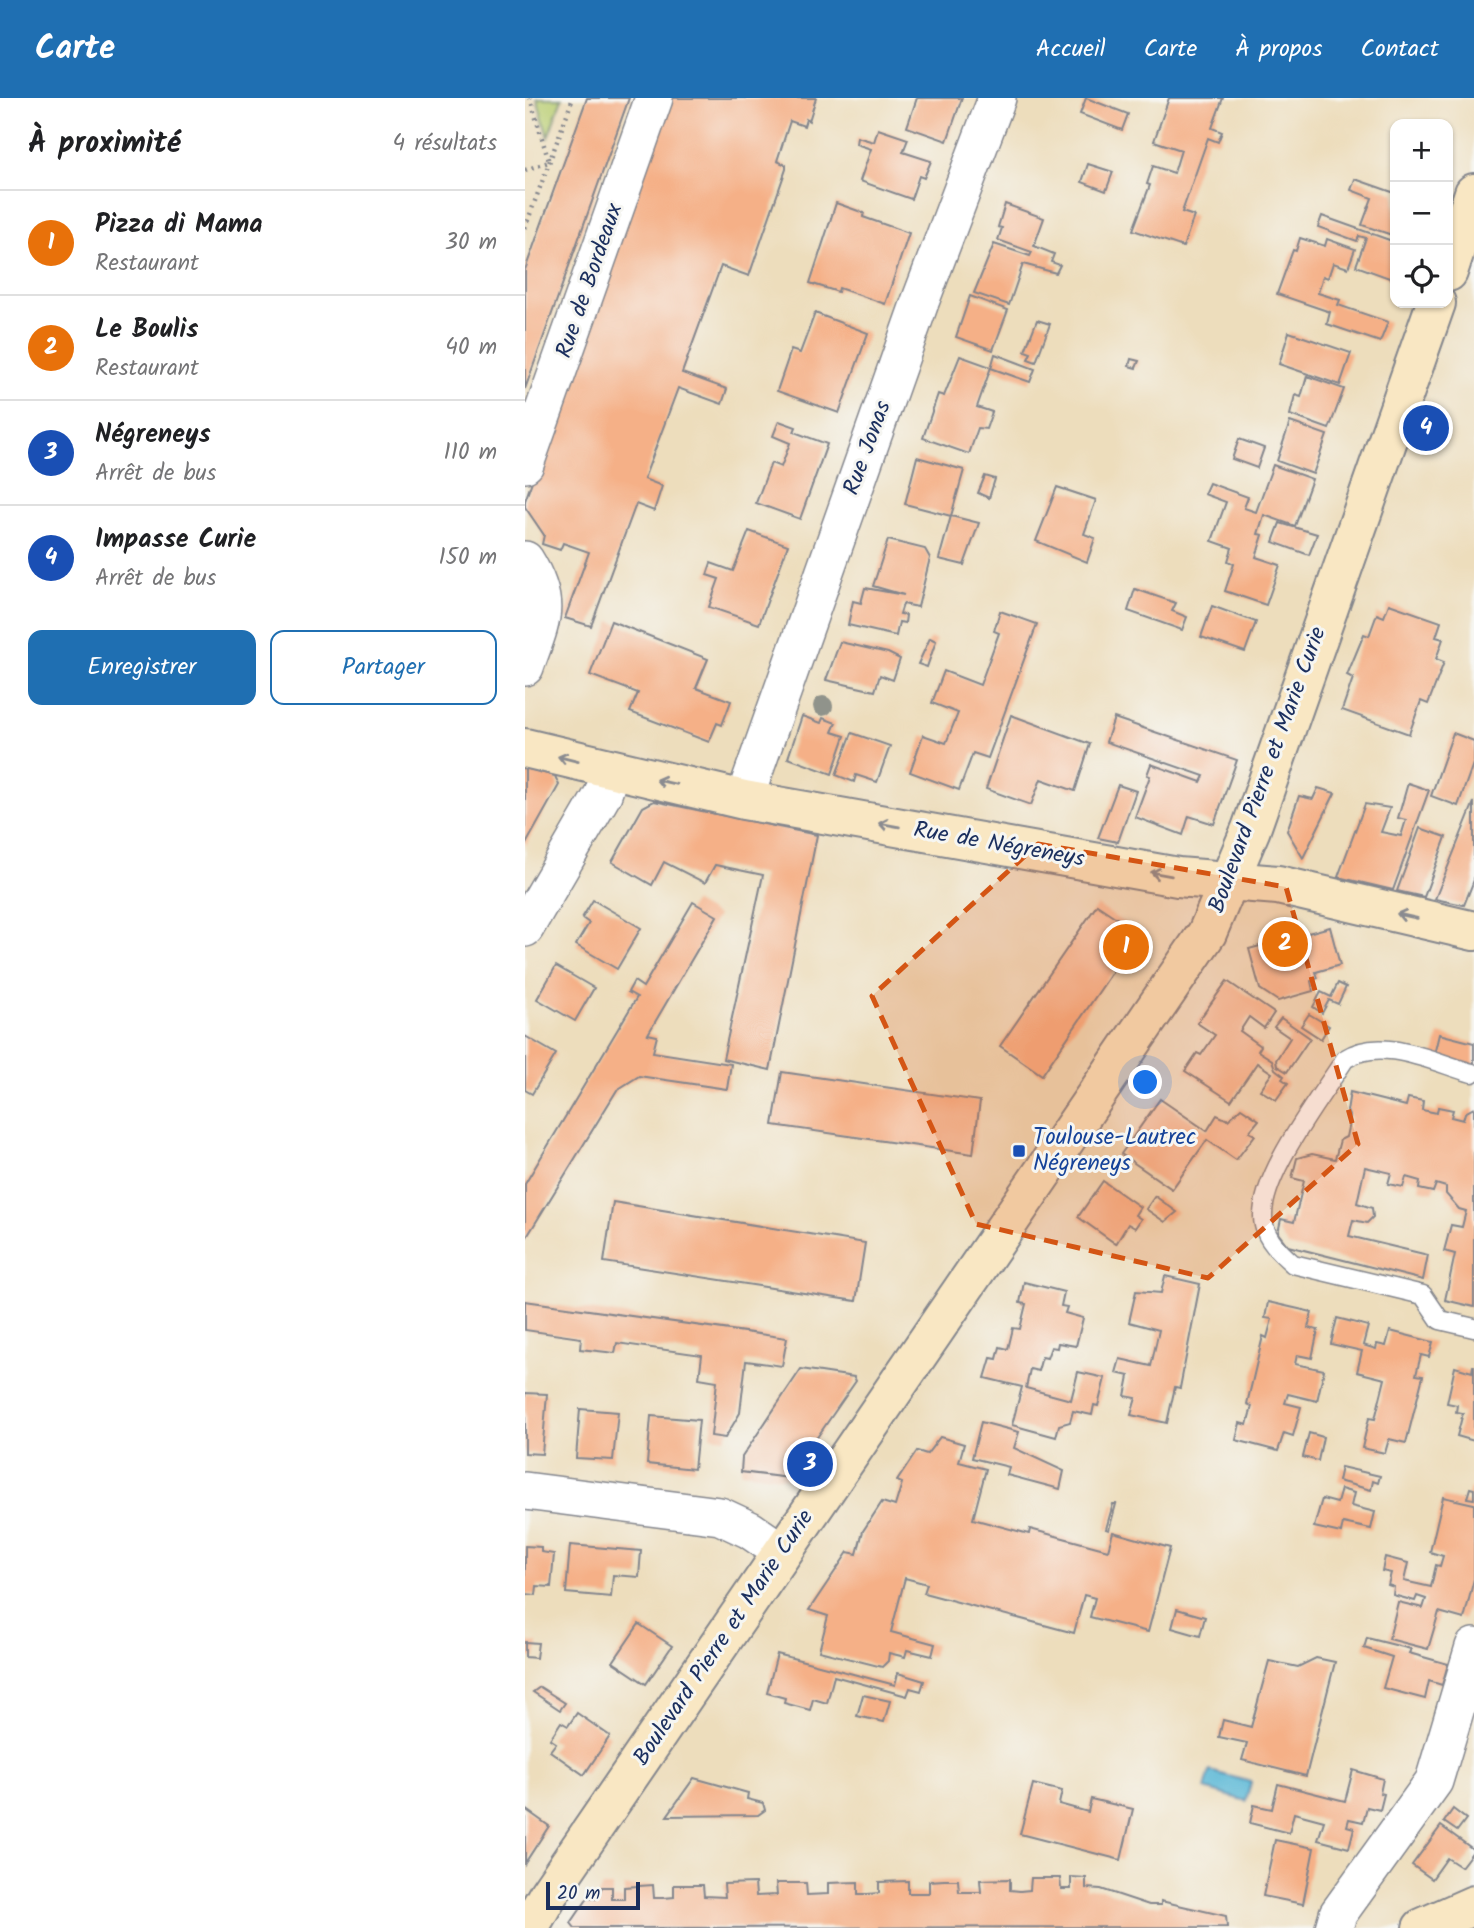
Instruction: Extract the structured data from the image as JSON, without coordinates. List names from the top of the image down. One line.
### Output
{"streets":{"main road":["Boulevard Pierre et Marie Curie","Rue de Négreneys"],"street":["Rue de Bordeaux","Rue Jonas"]},"crossings":[["Rue Jonas","Rue de Négreneys"],["Boulevard Pierre et Marie Curie","Rue de Négreneys"]],"one_way":["Rue de Négreneys"],"places":{"transit":["Toulouse-Lautrec Négreneys"]},"scale_bar":"20 m","page":{"header":"Carte","nav":["Accueil","Carte","À propos","Contact"],"heading":["À proximité","4 résultats"],"map_buttons":["+","−"],"list":[{"mark":"1","name":"Pizza di Mama","note":"Restaurant","value":"30 m"},{"mark":"2","name":"Le Boulis","note":"Restaurant","value":"40 m"},{"mark":"3","name":"Négreneys","note":"Arrêt de bus","value":"110 m"},{"mark":"4","name":"Impasse Curie","note":"Arrêt de bus","value":"150 m"}],"pins":["4","2","1","3"],"buttons":["Enregistrer","Partager"],"scale":"20 m"}}
